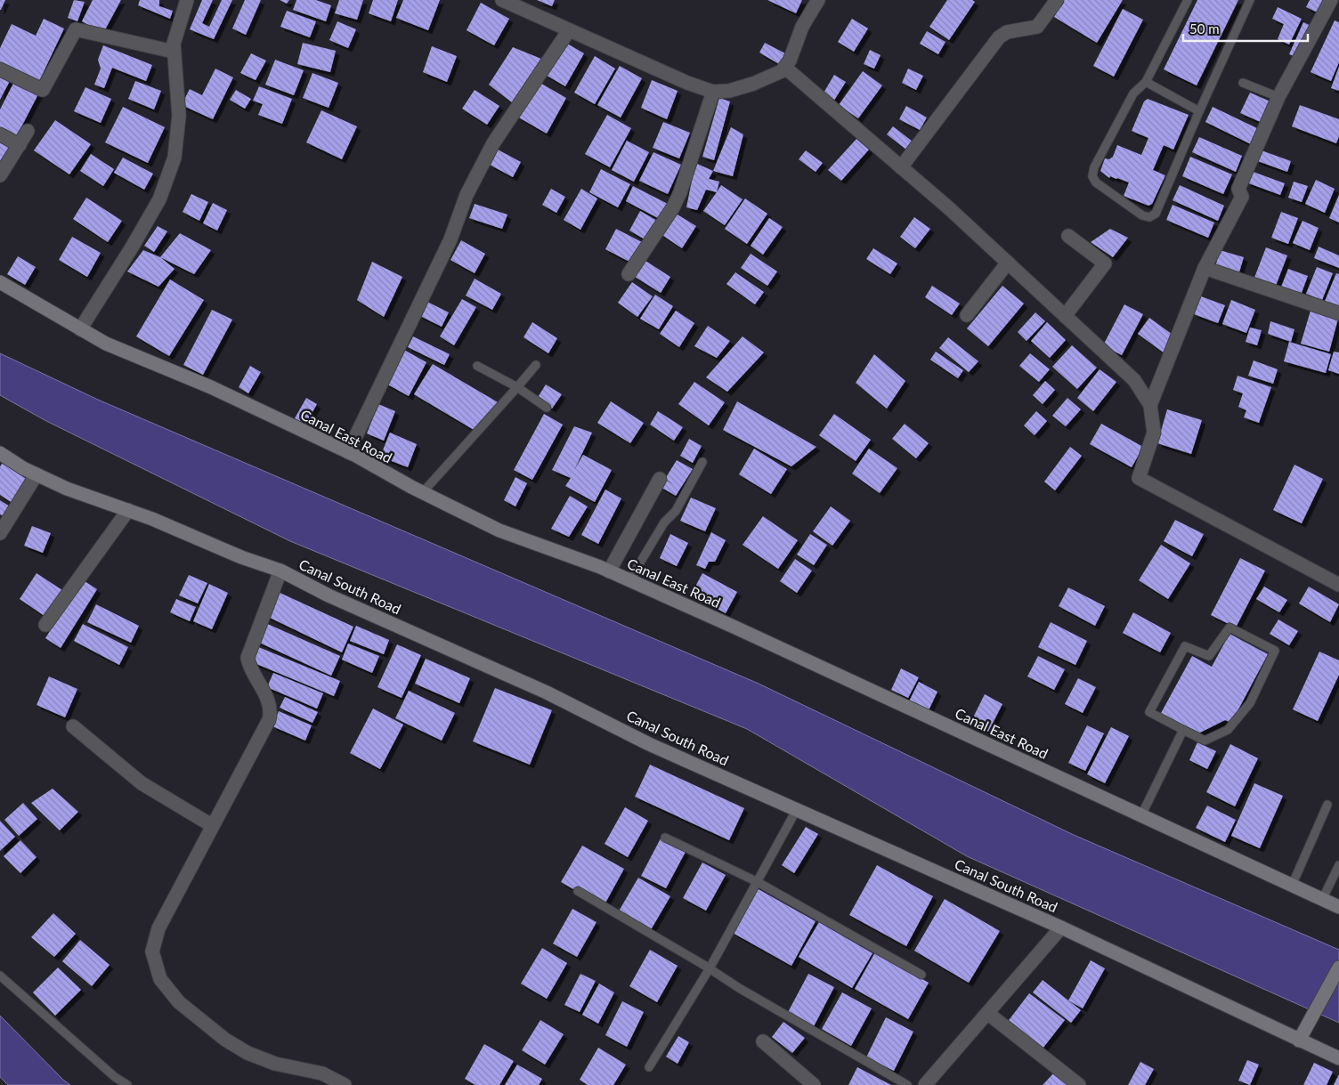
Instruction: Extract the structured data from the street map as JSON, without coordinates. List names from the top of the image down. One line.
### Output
{"streets":{"street":["Canal East Road","Canal South Road"]},"scale_bar":"50 m"}
